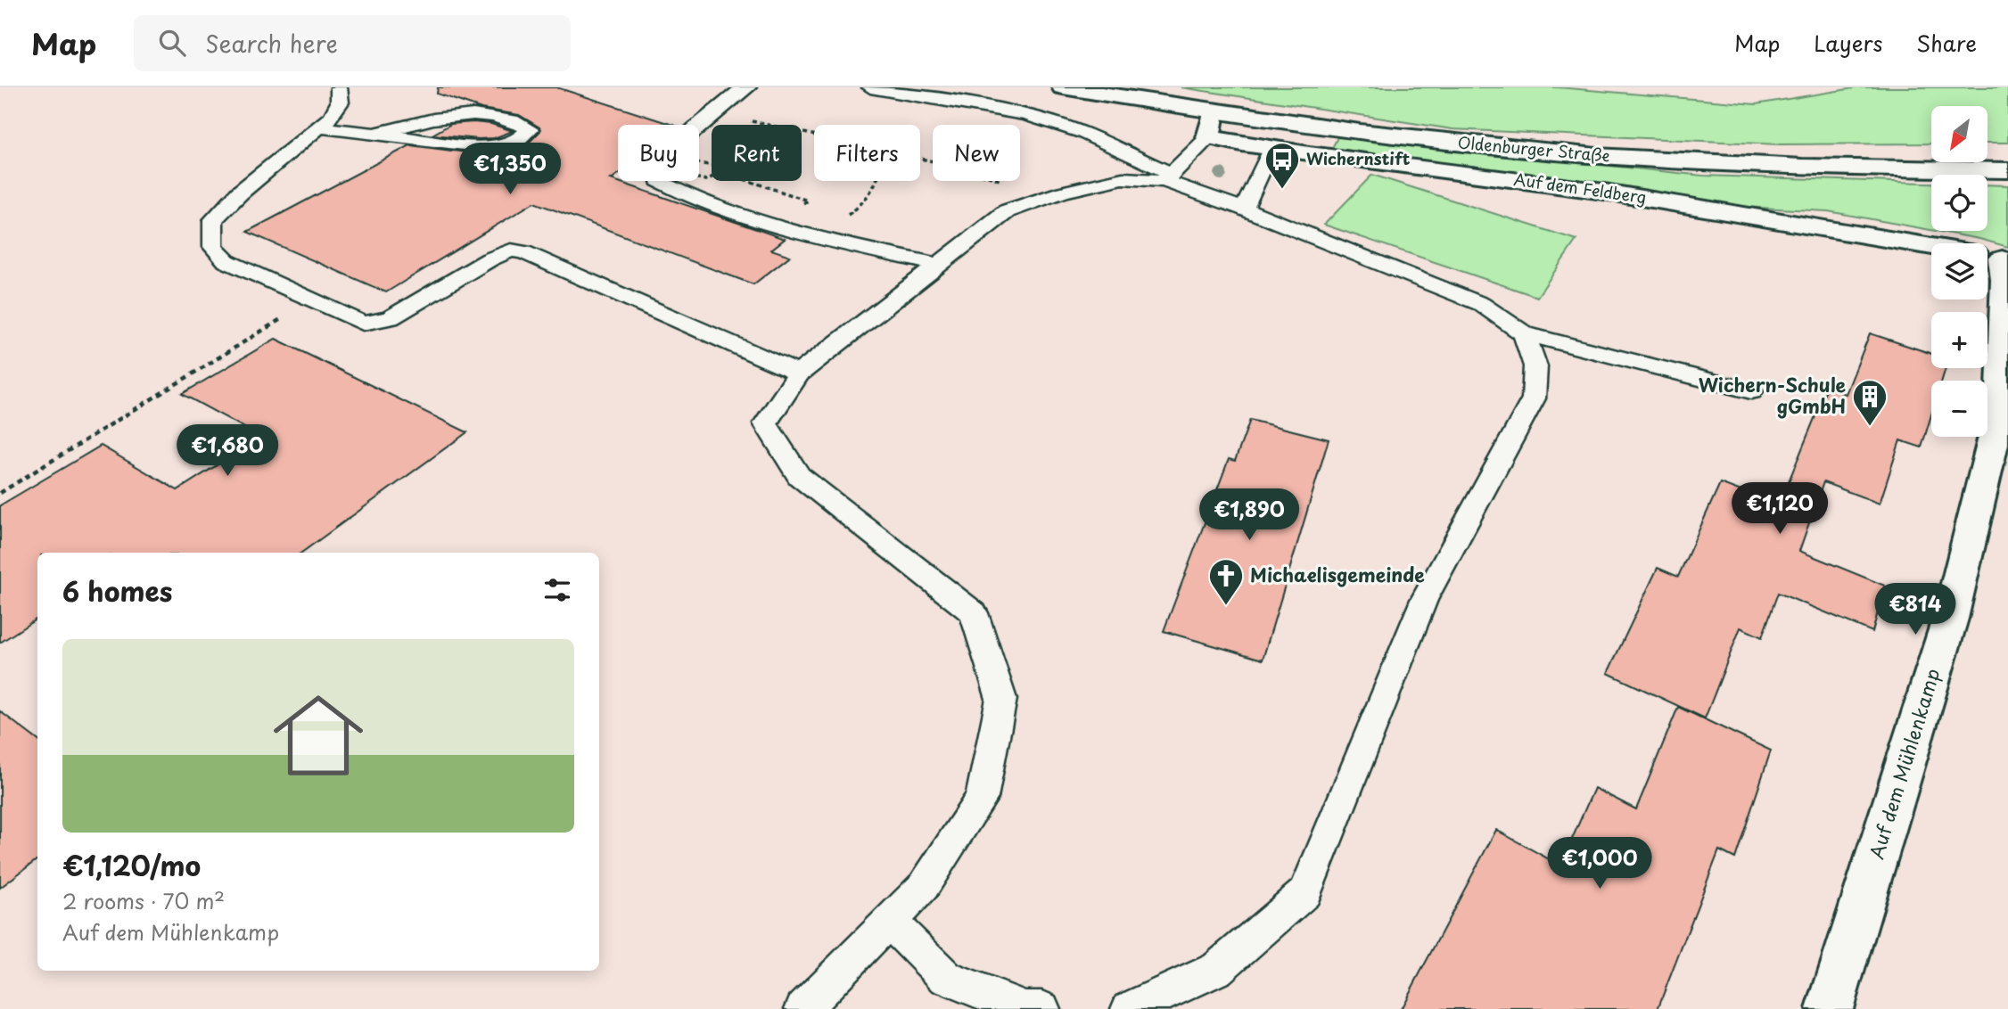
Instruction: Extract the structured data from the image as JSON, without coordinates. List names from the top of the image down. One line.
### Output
{"streets":{"street":["Oldenburger Straße","Auf dem Feldberg","Auf dem Mühlenkamp"]},"crossings":[["Auf dem Feldberg","Auf dem Mühlenkamp"]],"places":{"bus stop":["Wichernstift"],"building":["Wichern-Schule gGmbH"],"church":["Michaelisgemeinde"]},"north":"bottom left","page":{"header":"Map","search":"Search here","nav":["Map","Layers","Share"],"map_buttons":["+","−"],"chip":["Buy","Rent","Filters","New"],"price":["€1,350","€1,680","€1,120","€1,890","€814","€1,000"],"heading":"6 homes","list":[{"name":"€1,120/mo","note":"2 rooms · 70 m² · Auf dem Mühlenkamp"}]}}
